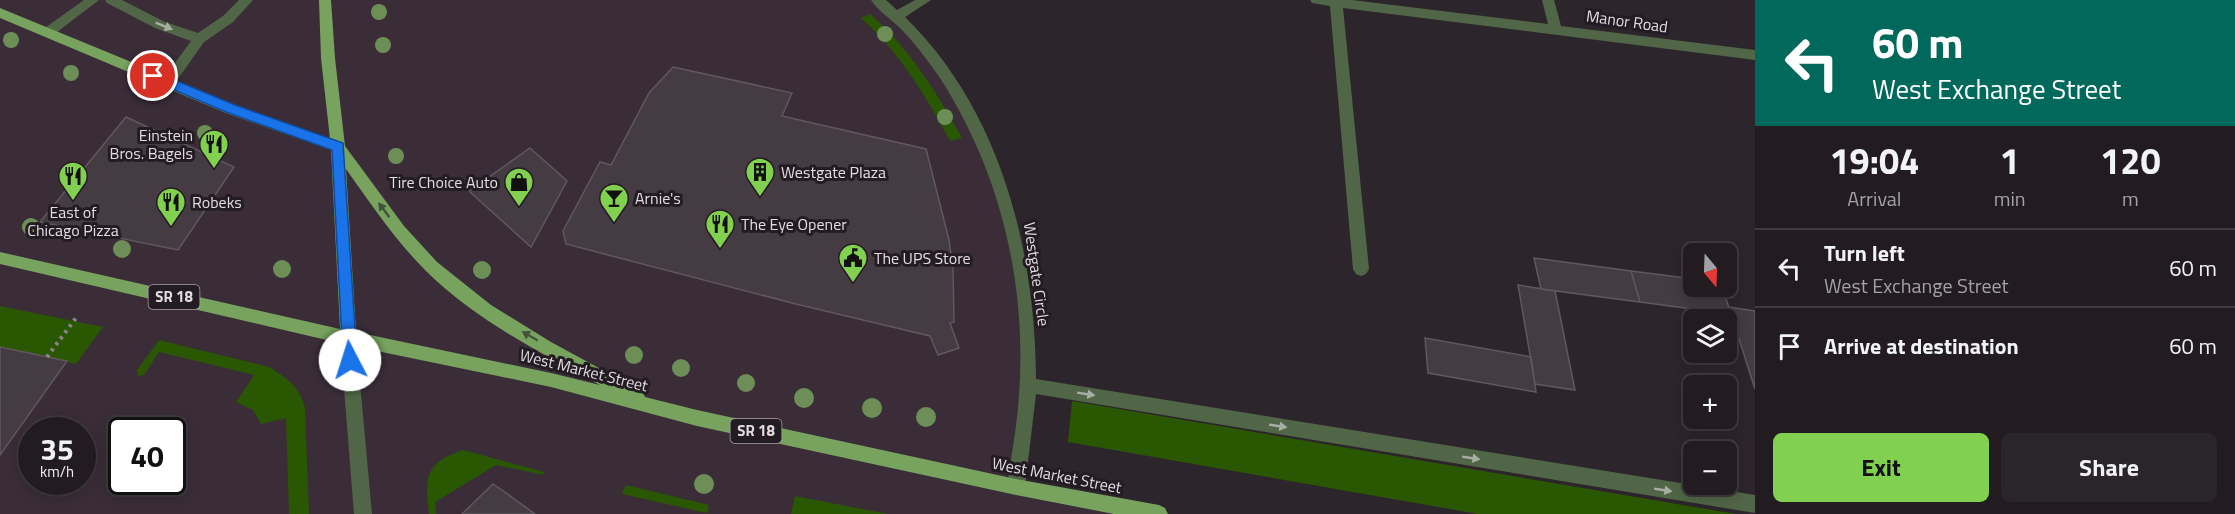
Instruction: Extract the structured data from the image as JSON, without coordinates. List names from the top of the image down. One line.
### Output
{"streets":{"main road":["SR 18","West Market Street"],"street":["Manor Road","Westgate Circle"]},"crossings":[["Westgate Circle","West Market Street"]],"places":{"restaurant":["Einstein Bros. Bagels","East of Chicago Pizza","Robeks","The Eye Opener"],"building":["Westgate Plaza"],"shop":["Tire Choice Auto"],"bar":["Arnie's"],"public building":["The UPS Store"]},"north":"bottom","page":{"turn":["60 m","West Exchange Street"],"eta":["19:04","Arrival","1","min","120","m"],"list":[{"name":"Turn left","note":"West Exchange Street","value":"60 m"},{"name":"Arrive at destination","value":"60 m"}],"map_buttons":["+","−"],"speed":"35 km/h","limit":"40","buttons":["Exit","Share"]}}
